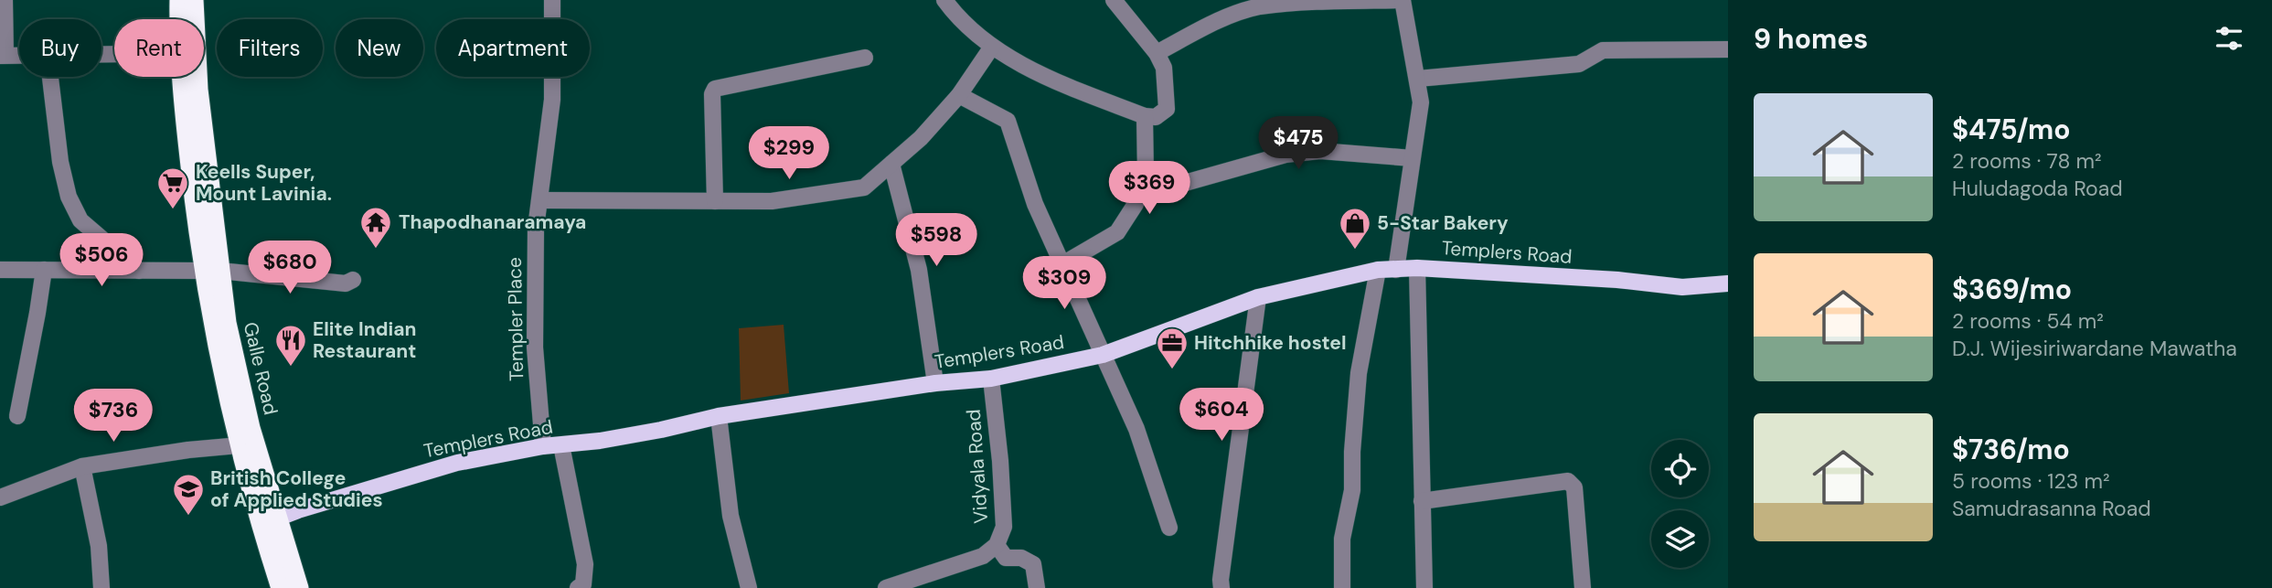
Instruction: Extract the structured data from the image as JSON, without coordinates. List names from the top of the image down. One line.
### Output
{"streets":{"highway":["Galle Road"],"main road":["Templers Road"],"street":["Templer Place","Vidyala Road"]},"crossings":[["Templers Road","Templer Place"],["Templers Road","Galle Road"],["Templers Road","Vidyala Road"]],"places":{"supermarket":["Keells Super, Mount Lavinia."],"temple":["Thapodhanaramaya"],"shop":["5-Star Bakery"],"restaurant":["Elite Indian Restaurant"],"office":["Hitchhike hostel"],"school or university":["British College of Applied Studies"]},"page":{"heading":"9 homes","chip":["Buy","Rent","Filters","New","Apartment"],"list":[{"name":"$475/mo","note":"2 rooms · 78 m² · Huludagoda Road"},{"name":"$369/mo","note":"2 rooms · 54 m² · D.J. Wijesiriwardane Mawatha"},{"name":"$736/mo","note":"5 rooms · 123 m² · Samudrasanna Road"}],"price":["$475","$299","$369","$598","$506","$680","$309","$604","$736"]}}
